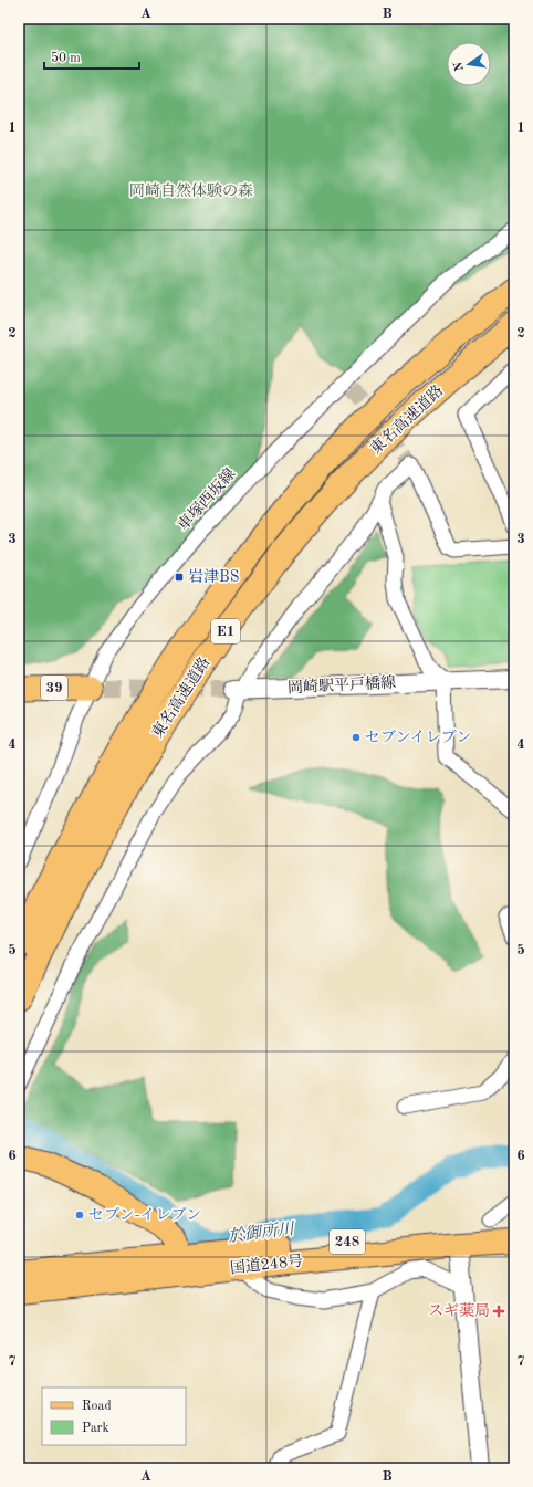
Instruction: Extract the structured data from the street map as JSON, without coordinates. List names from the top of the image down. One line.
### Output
{"streets":{"highway":["東名高速道路","E1","248","国道248号"],"main road":["39"],"street":["車塚西坂線","岡崎駅平戸橋線"]},"crossings":[["車塚西坂線","39"]],"water":["於御所川"],"parks":["岡崎自然体験の森"],"places":{"transit":["岩津BS"],"other":["セブンイレブン","セブン-イレブン"],"health":["スギ薬局"]},"legend":["Road","Park"],"scale_bar":"50 m","north":"left","grid":{"columns":["A","B"],"rows":["1","2","3","4","5","6","7"]}}
